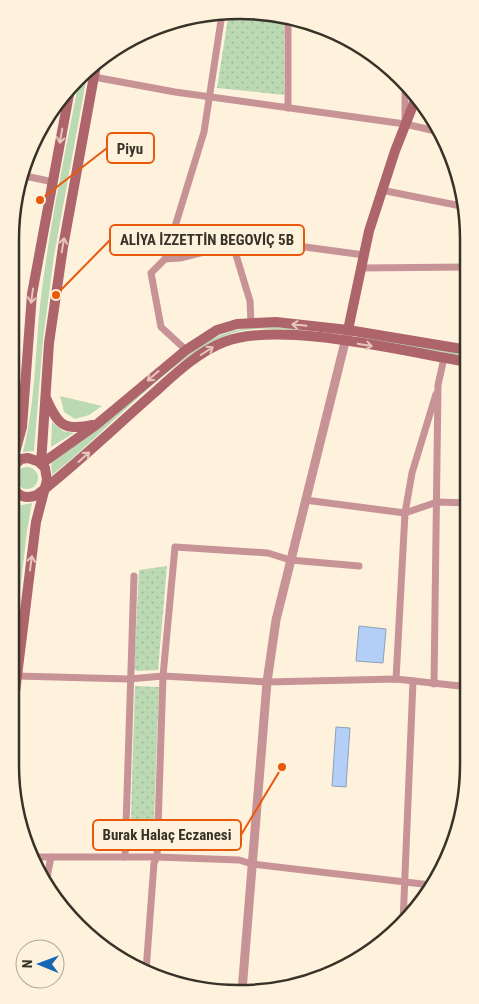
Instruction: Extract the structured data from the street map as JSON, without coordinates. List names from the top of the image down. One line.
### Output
{"places":["Piyu","ALİYA İZZETTİN BEGOVİÇ 5B","Burak Halaç Eczanesi"],"north":"left"}
